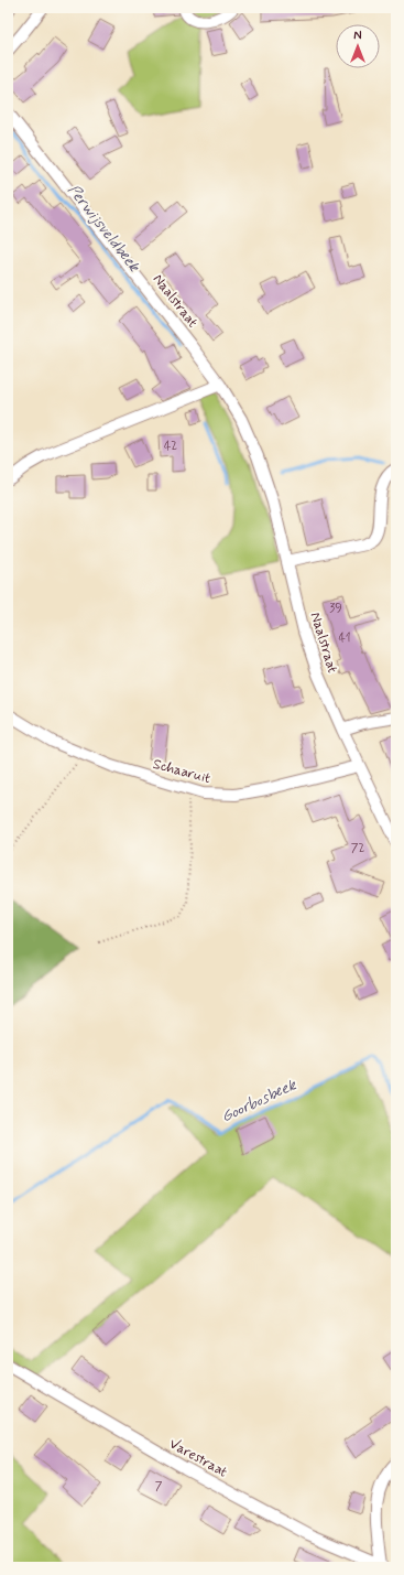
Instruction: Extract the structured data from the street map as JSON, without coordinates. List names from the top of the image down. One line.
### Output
{"streets":{"street":["Naalstraat","Schaaruit","Varestraat"]},"crossings":[["Naalstraat","Schaaruit"]],"water":["Perwijsveldbeek","Goorbosbeek"],"house_numbers":["42","39","41","72","7"],"north":"top"}
